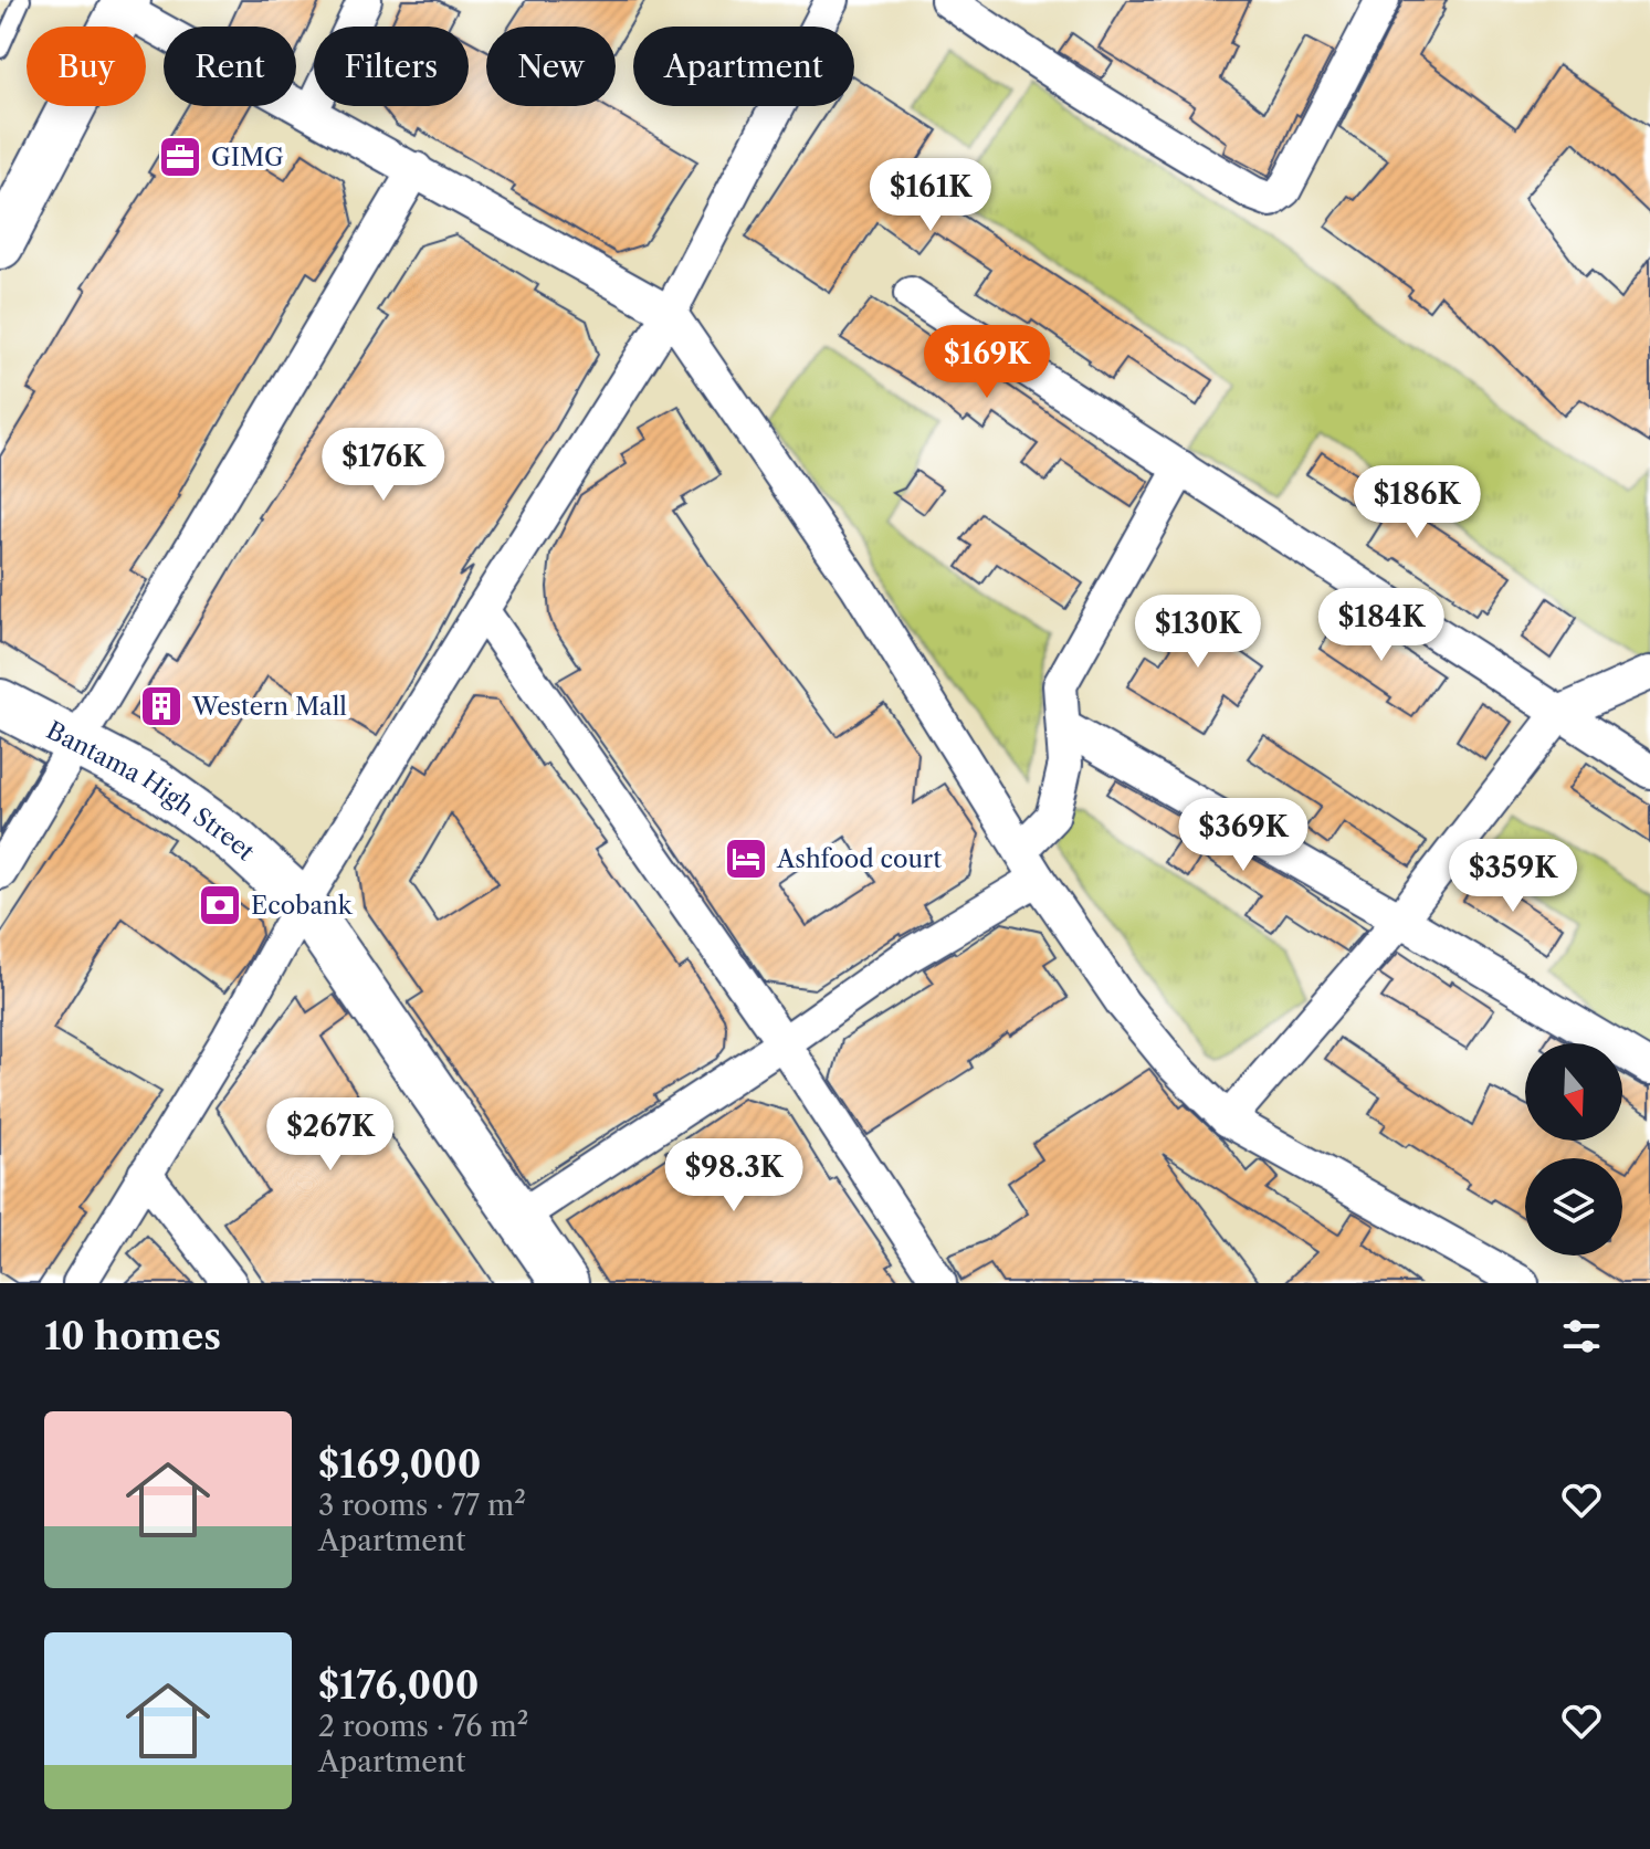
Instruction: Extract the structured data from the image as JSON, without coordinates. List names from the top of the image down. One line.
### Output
{"streets":{"main road":["Bantama High Street"]},"places":{"office":["GIMG"],"building":["Western Mall"],"hotel":["Ashfood court"],"bank":["Ecobank"]},"north":"bottom","page":{"chip":["Buy","Rent","Filters","New","Apartment"],"price":["$161K","$169K","$176K","$186K","$184K","$130K","$369K","$359K","$267K","$98.3K"],"heading":"10 homes","list":[{"name":"$169,000","note":"3 rooms · 77 m² · Apartment"},{"name":"$176,000","note":"2 rooms · 76 m² · Apartment"}]}}
